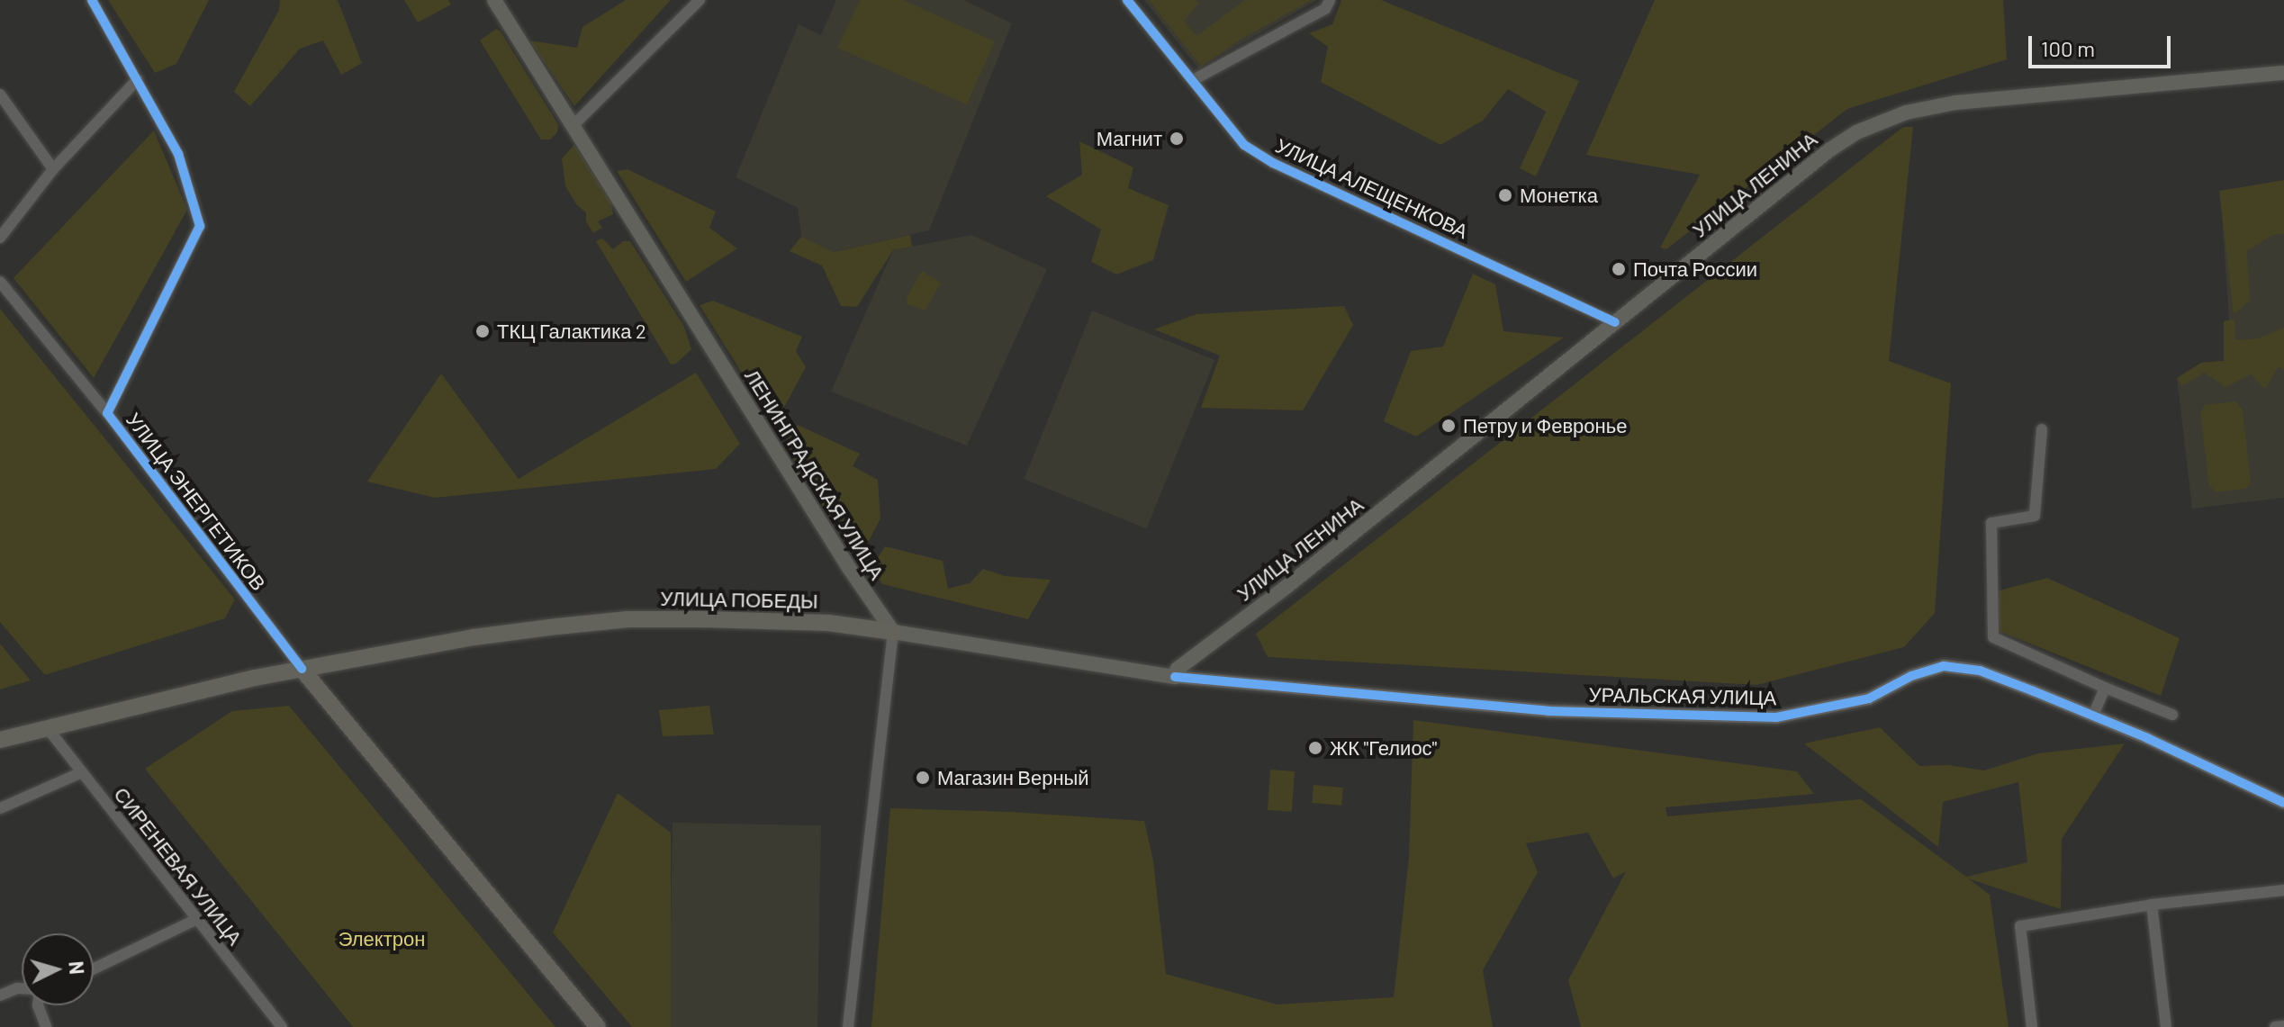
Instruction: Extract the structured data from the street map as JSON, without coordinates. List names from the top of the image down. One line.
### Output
{"streets":{"main road":["УЛИЦА ЛЕНИНА","ЛЕНИНГРАДСКАЯ УЛИЦА","УЛИЦА ЭНЕРГЕТИКОВ","УЛИЦА ПОБЕДЫ"],"street":["УЛИЦА АЛЕЩЕНКОВА","УРАЛЬСКАЯ УЛИЦА","СИРЕНЕВАЯ УЛИЦА"]},"crossings":[["УЛИЦА ЛЕНИНА","УЛИЦА АЛЕЩЕНКОВА"],["УЛИЦА ЛЕНИНА","УЛИЦА ПОБЕДЫ"],["УЛИЦА ЛЕНИНА","УРАЛЬСКАЯ УЛИЦА"],["ЛЕНИНГРАДСКАЯ УЛИЦА","УЛИЦА ПОБЕДЫ"],["УЛИЦА ЭНЕРГЕТИКОВ","УЛИЦА ПОБЕДЫ"],["УЛИЦА ПОБЕДЫ","УРАЛЬСКАЯ УЛИЦА"],["УЛИЦА ПОБЕДЫ","СИРЕНЕВАЯ УЛИЦА"]],"parks":["Электрон"],"places":["Магнит","Монетка","Почта России","ТКЦ Галактика 2","Петру и Февронье","ЖК \"Гелиос\"","Магазин Верный"],"scale_bar":"100 m","north":"right"}
